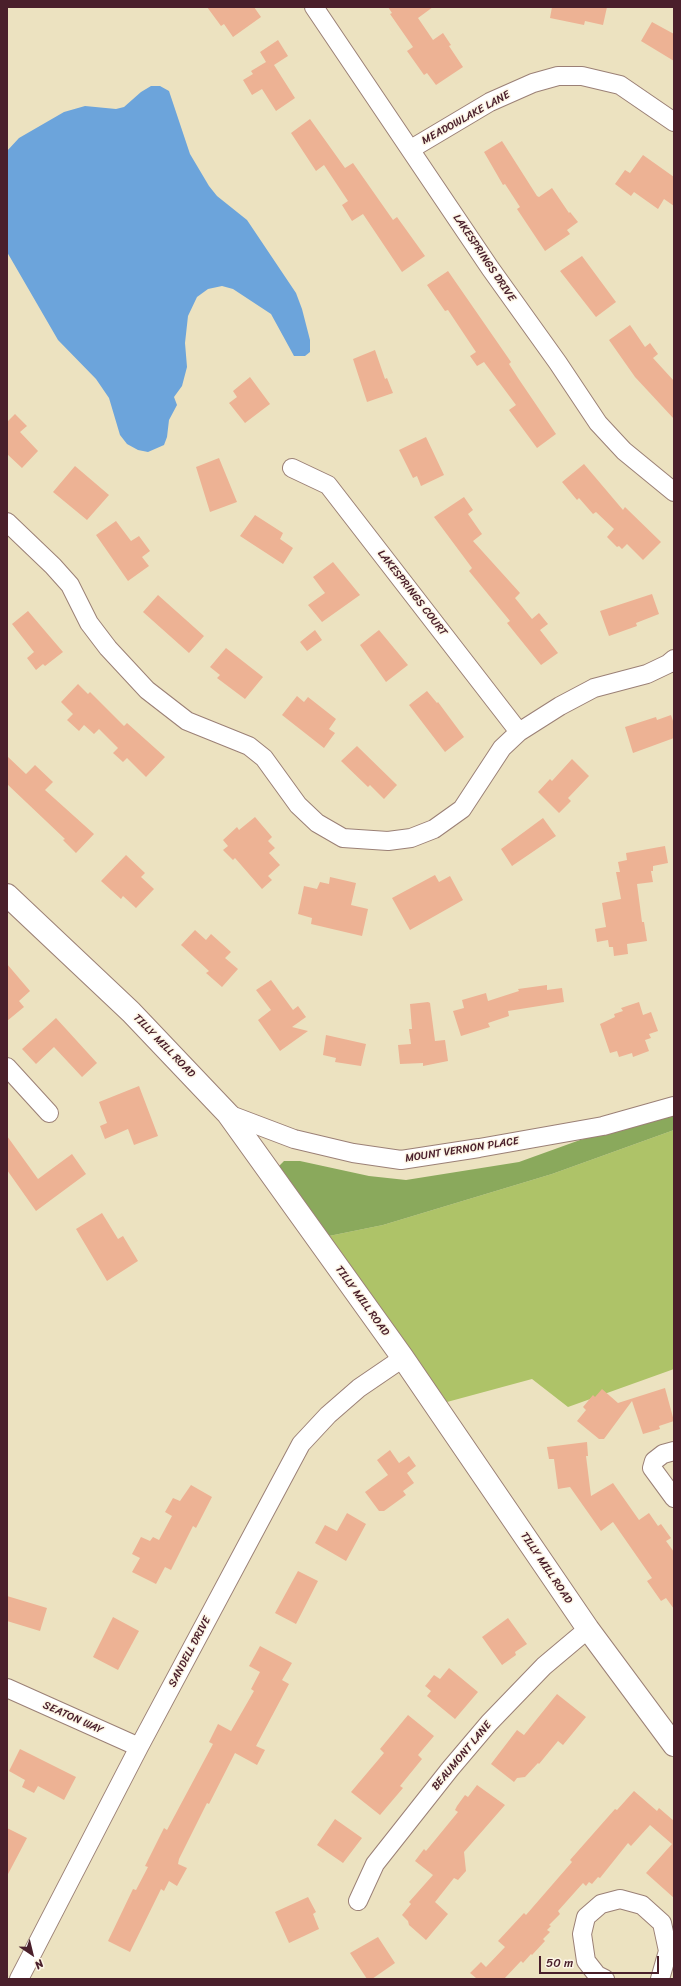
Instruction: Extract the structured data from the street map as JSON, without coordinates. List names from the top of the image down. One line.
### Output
{"streets":{"street":["MEADOWLAKE LANE","LAKESPRINGS DRIVE","LAKESPRINGS COURT","TILLY MILL ROAD","MOUNT VERNON PLACE","SANDELL DRIVE","SEATON WAY","BEAUMONT LANE"]},"crossings":[["MEADOWLAKE LANE","LAKESPRINGS DRIVE"],["TILLY MILL ROAD","MOUNT VERNON PLACE"],["TILLY MILL ROAD","SANDELL DRIVE"],["TILLY MILL ROAD","BEAUMONT LANE"],["SANDELL DRIVE","SEATON WAY"]],"scale_bar":"50 m","north":"bottom right"}
